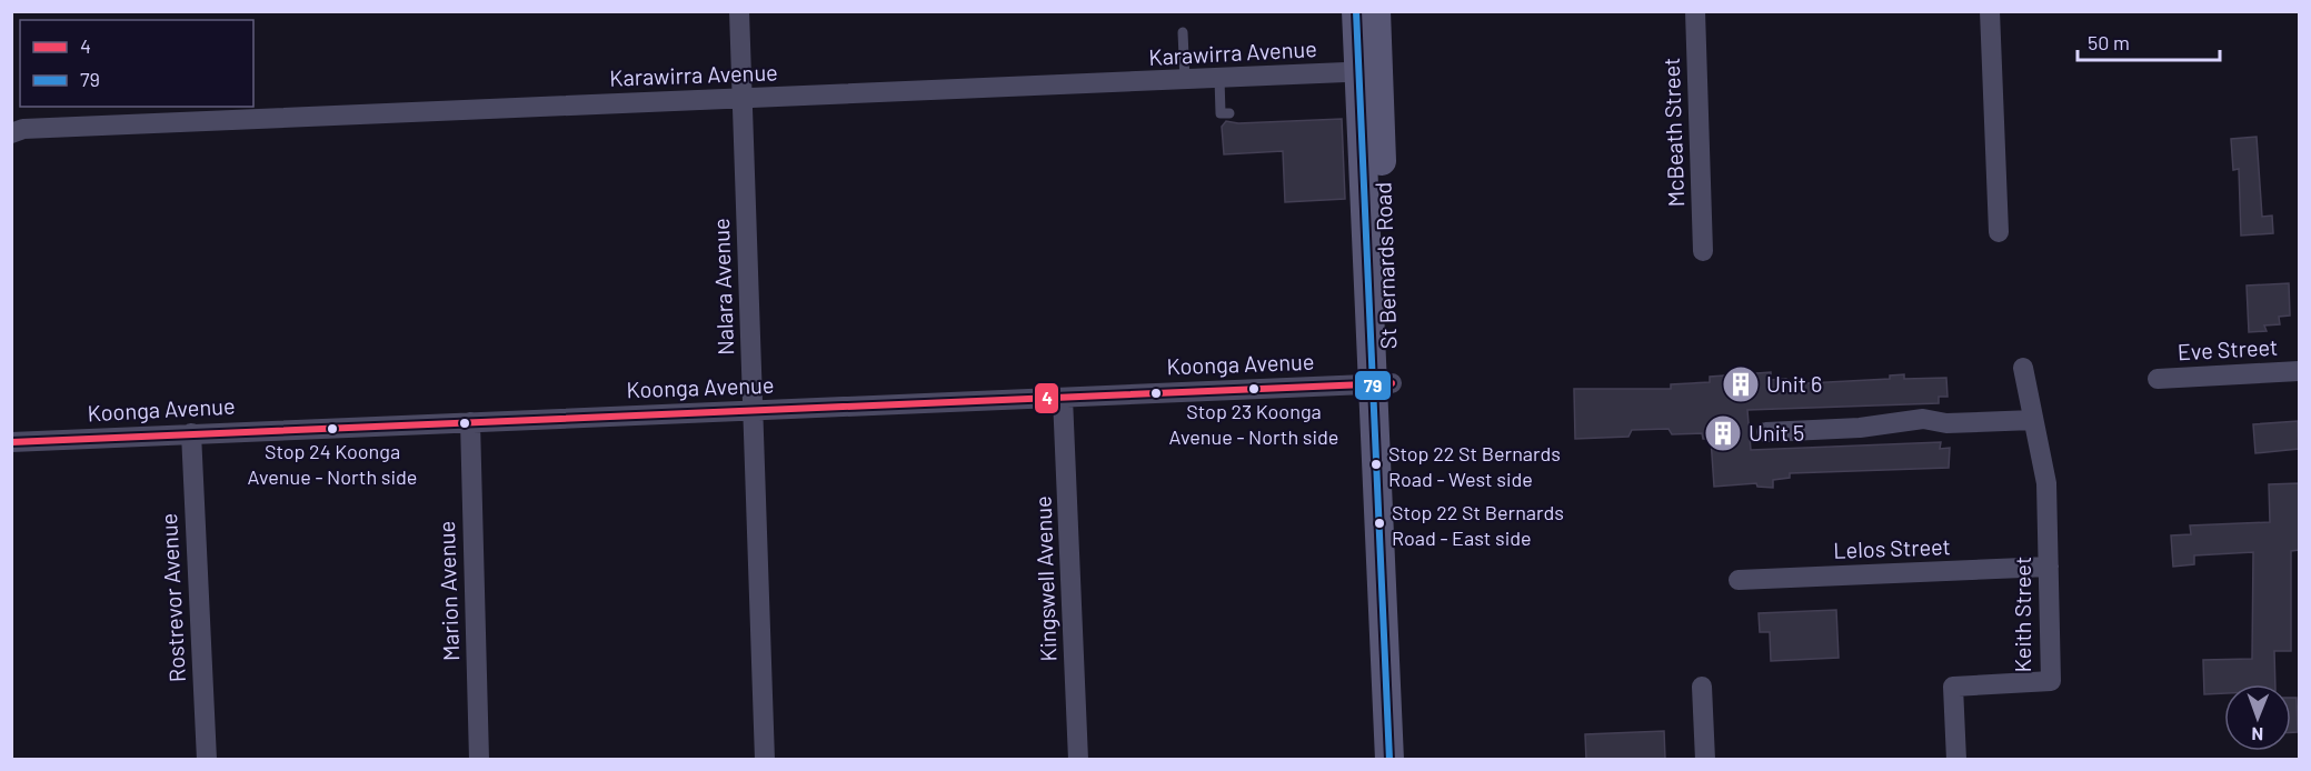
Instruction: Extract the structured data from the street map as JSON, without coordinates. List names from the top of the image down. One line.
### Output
{"streets":{"main road":["St Bernards Road"],"street":["Karawirra Avenue","McBeath Street","Nalara Avenue","Eve Street","Koonga Avenue","Lelos Street","Kingswell Avenue","Marion Avenue","Rostrevor Avenue","Keith Street"]},"crossings":[["Karawirra Avenue","St Bernards Road"],["Karawirra Avenue","Nalara Avenue"],["St Bernards Road","Koonga Avenue"],["Nalara Avenue","Koonga Avenue"],["Koonga Avenue","Kingswell Avenue"],["Koonga Avenue","Marion Avenue"],["Koonga Avenue","Rostrevor Avenue"],["Lelos Street","Keith Street"]],"places":{"building":["Unit 6","Unit 5"],"other":["Stop 23 Koonga Avenue - North side","Stop 24 Koonga Avenue - North side","Stop 22 St Bernards Road - West side","Stop 22 St Bernards Road - East side"]},"lines":["transit line 79","transit line 4"],"legend":["4","79"],"scale_bar":"50 m","north":"bottom"}
